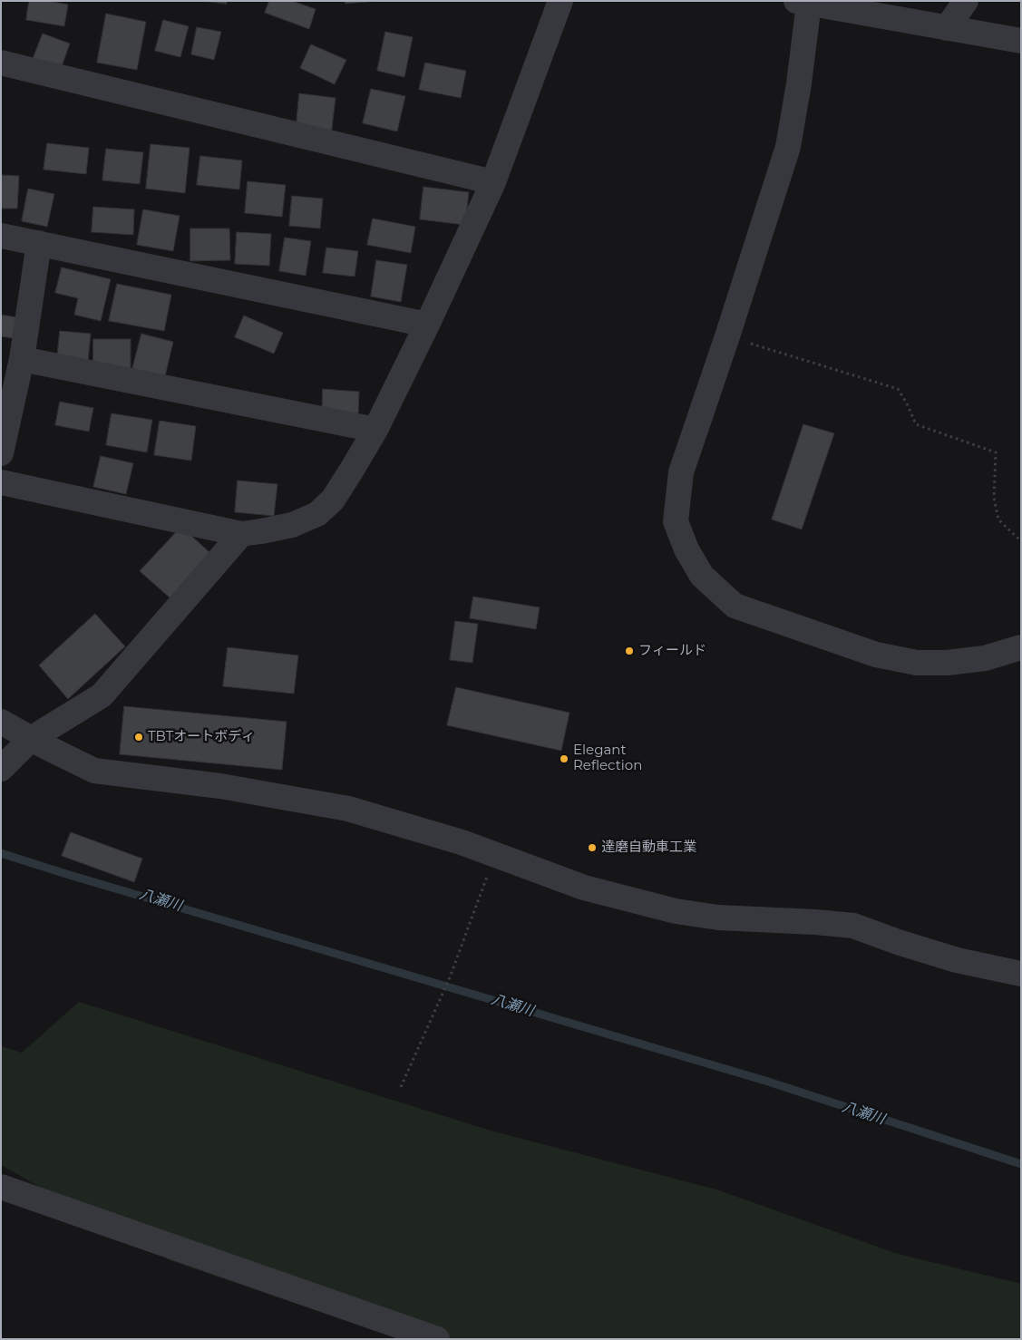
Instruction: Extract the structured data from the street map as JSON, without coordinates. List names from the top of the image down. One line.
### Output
{"water":["八瀬川"],"places":["フィールド","TBTオートボディ","Elegant Reflection","達磨自動車工業"]}
